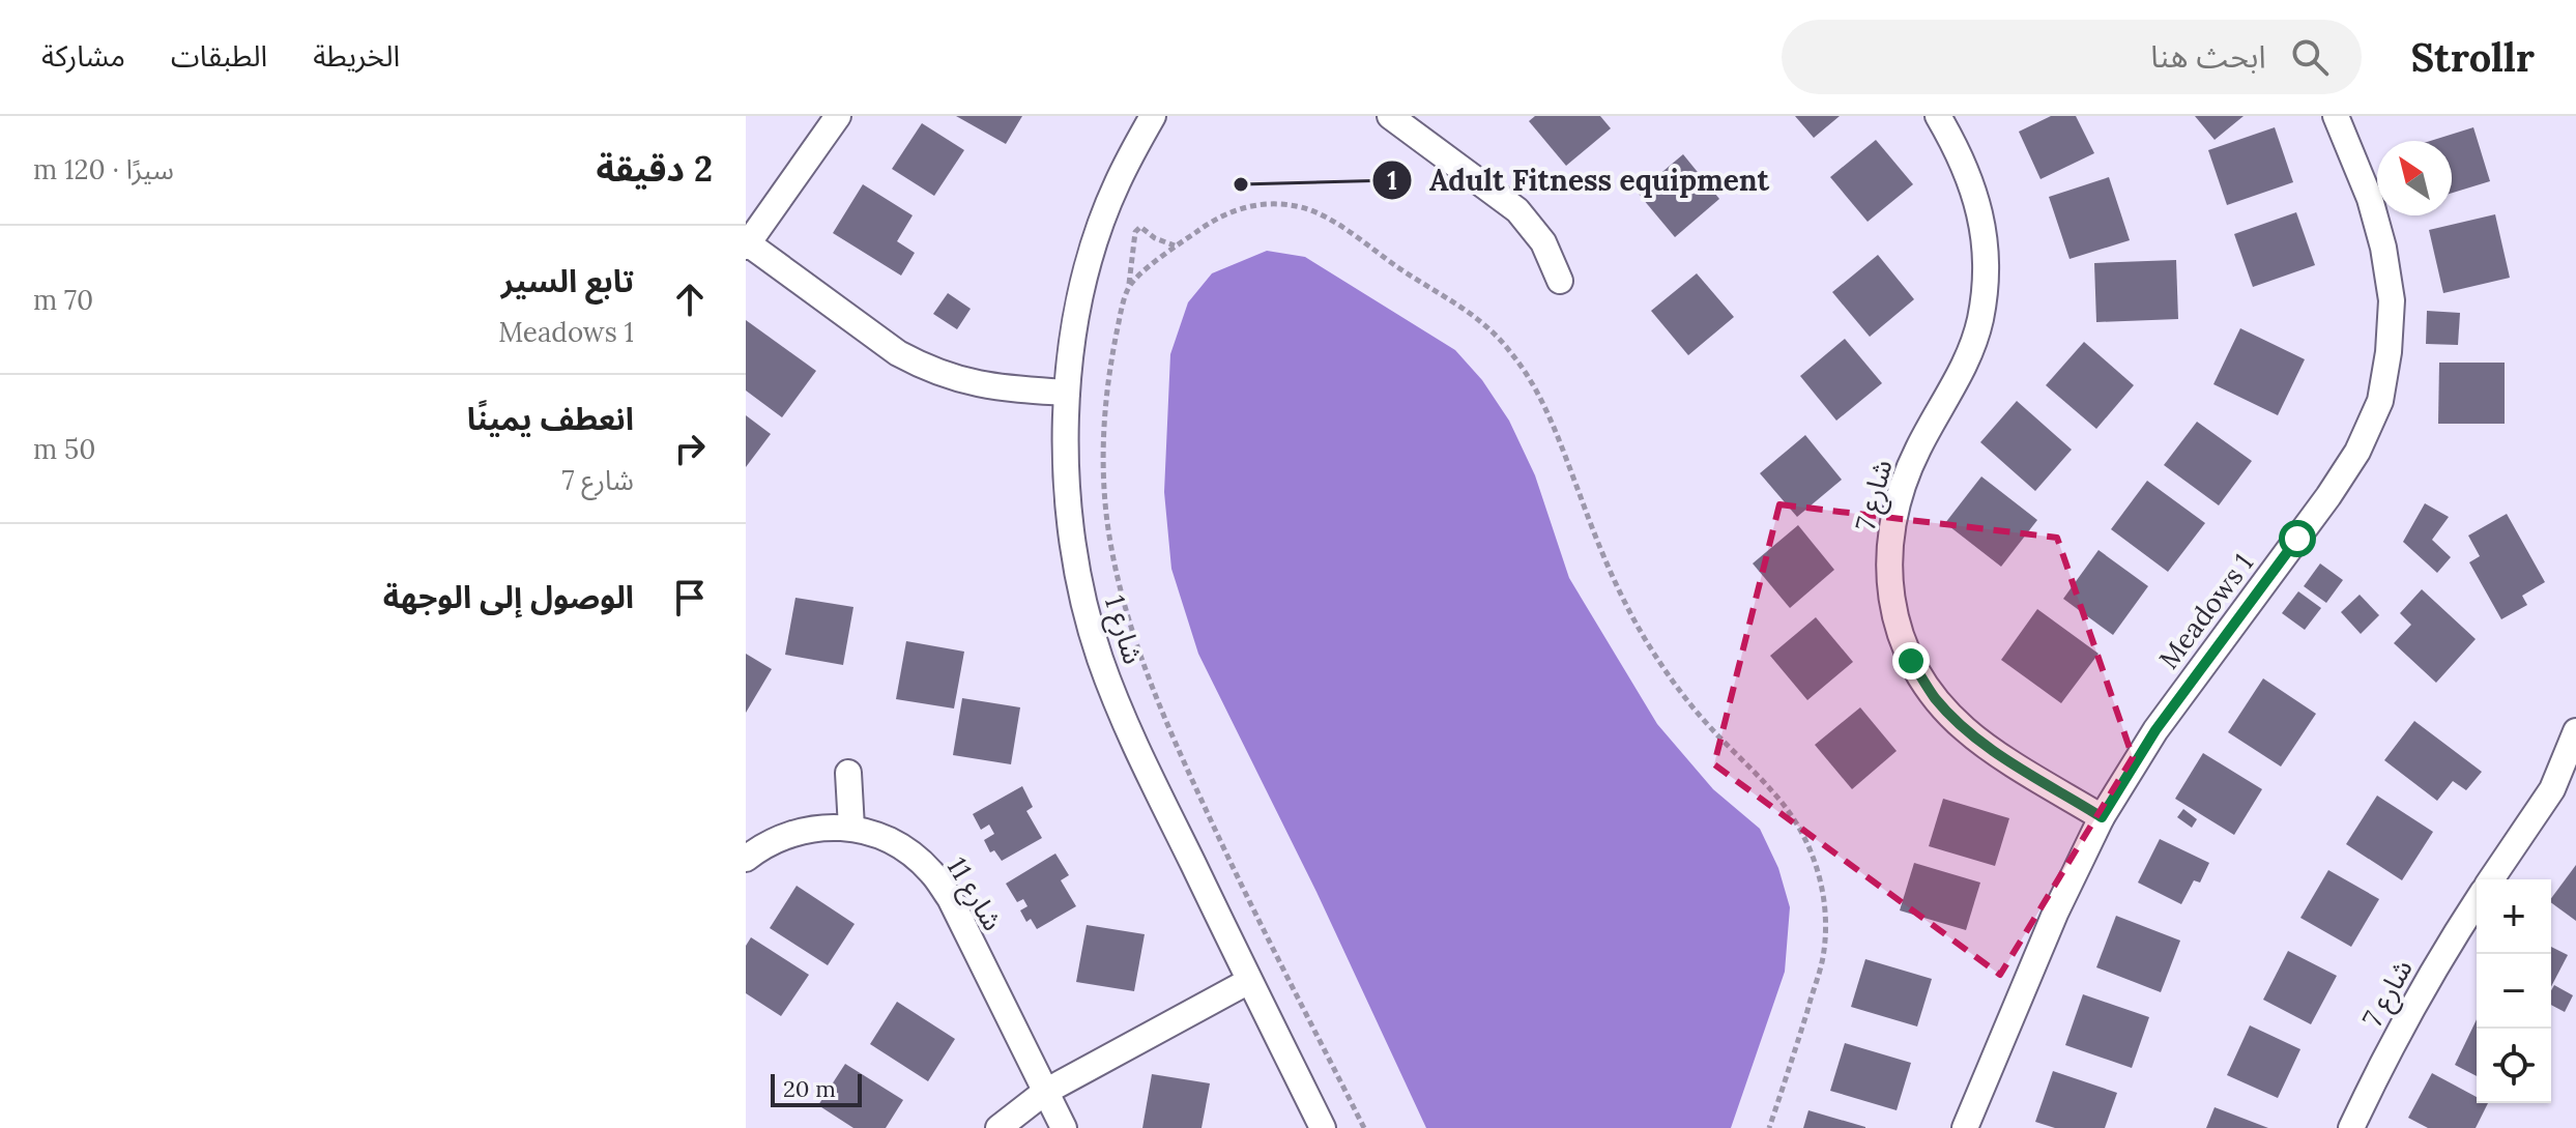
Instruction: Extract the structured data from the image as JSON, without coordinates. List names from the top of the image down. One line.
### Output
{"streets":{"street":["شارع 7","Meadows 1","شارع 1","شارع 11"]},"crossings":[["شارع 7","Meadows 1"]],"places":["Adult Fitness equipment"],"scale_bar":"20 m","north":"top left","page":{"header":"Strollr","search":"ابحث هنا","nav":["الخريطة","الطبقات","مشاركة"],"heading":["2 دقيقة","سيرًا · 120 m"],"list":[["تابع السير","Meadows 1","70 m"],["انعطف يمينًا","شارع 7","50 m"],"الوصول إلى الوجهة"],"map_buttons":["+","−"],"scale":"20 m"}}
